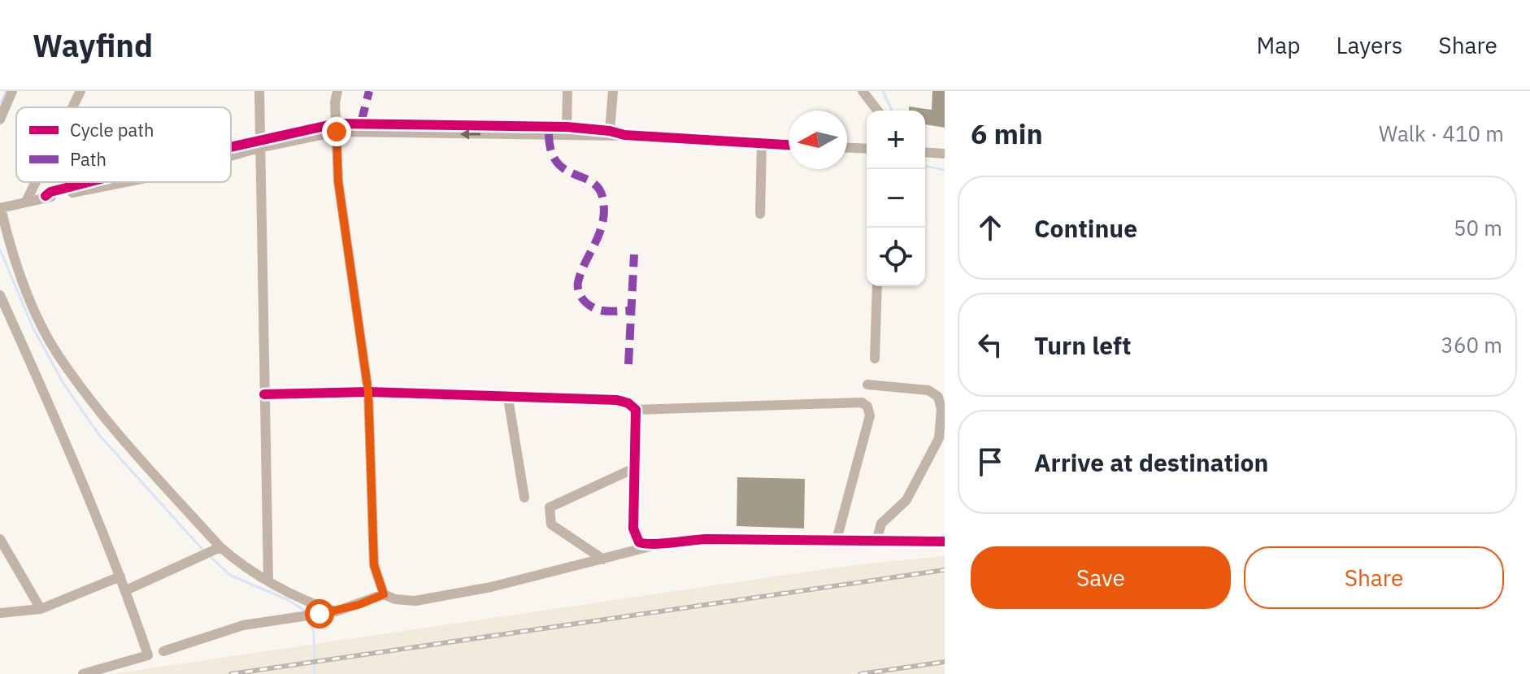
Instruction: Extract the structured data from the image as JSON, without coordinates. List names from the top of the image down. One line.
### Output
{"legend":["Cycle path","Path"],"north":"left","page":{"header":"Wayfind","nav":["Map","Layers","Share"],"heading":["6 min","Walk · 410 m"],"map_buttons":["+","−"],"list":[["Continue","50 m"],["Turn left","360 m"],"Arrive at destination"],"buttons":["Save","Share"]}}
